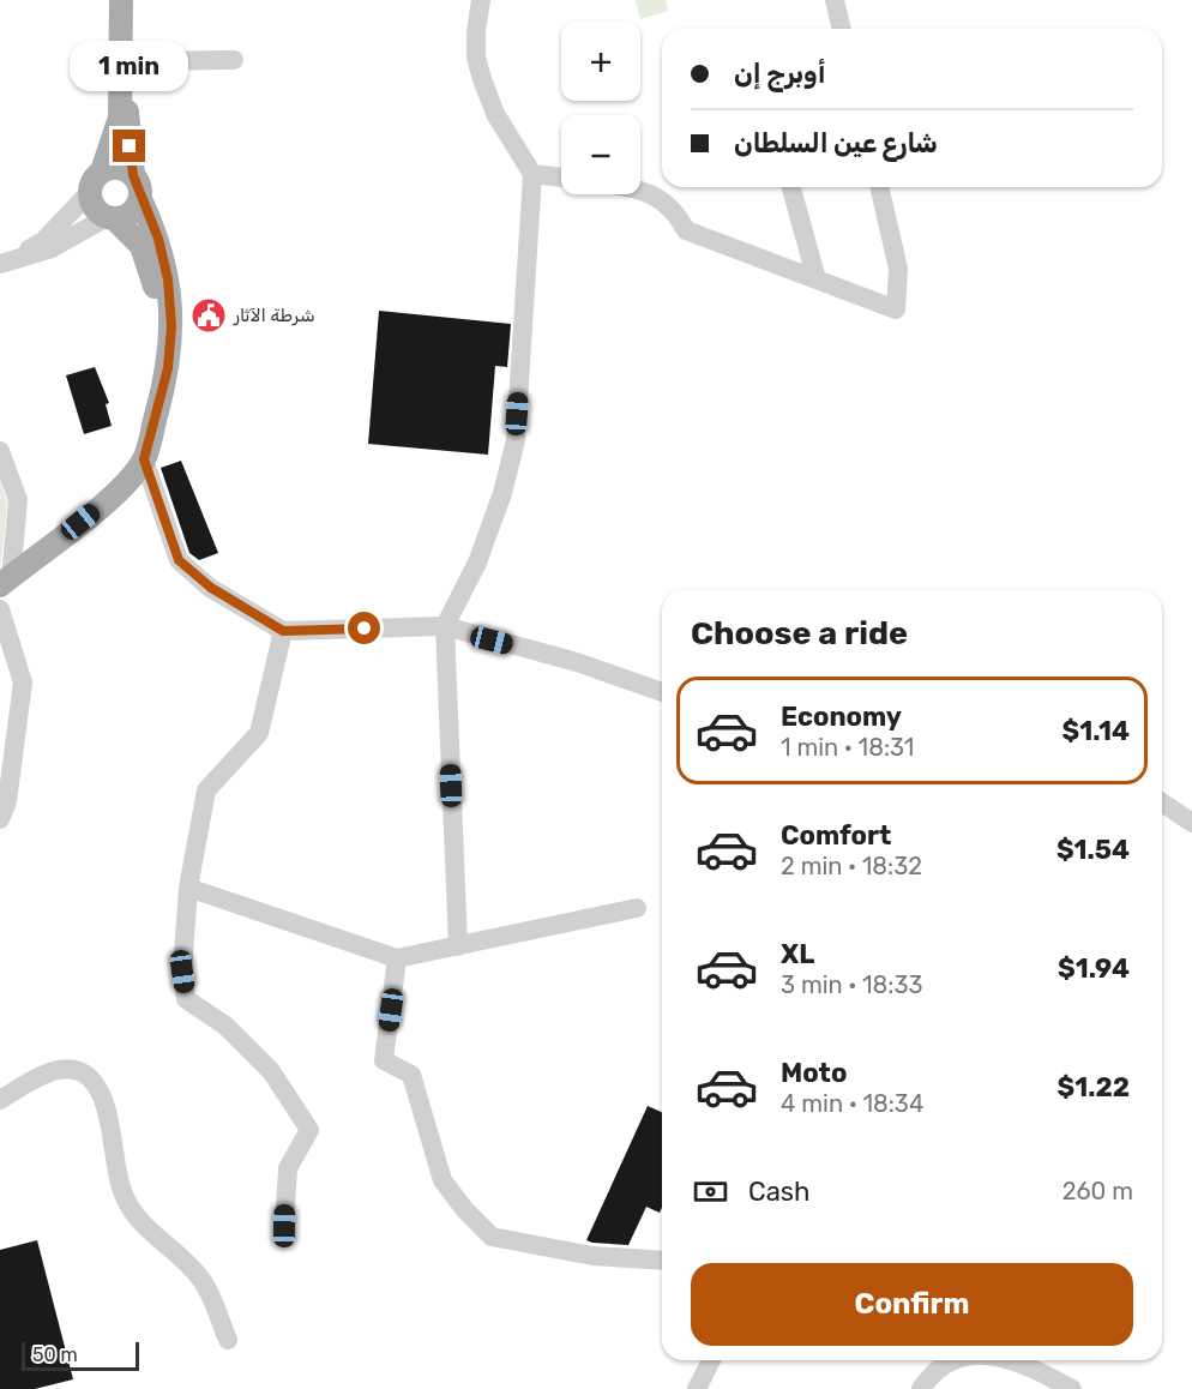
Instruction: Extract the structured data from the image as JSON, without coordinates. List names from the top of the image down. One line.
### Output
{"places":{"public building":["شرطة الآثار"]},"scale_bar":"50 m","page":{"map_buttons":["+","−"],"banner":["أوبرج إن","شارع عين السلطان"],"bubble":"1 min","heading":"Choose a ride","list":[{"name":"Economy","note":"1 min · 18:31","value":"$1.14"},{"name":"Comfort","note":"2 min · 18:32","value":"$1.54"},{"name":"XL","note":"3 min · 18:33","value":"$1.94"},{"name":"Moto","note":"4 min · 18:34","value":"$1.22"}],"pay":["Cash","260 m"],"buttons":"Confirm","scale":"50 m"}}
